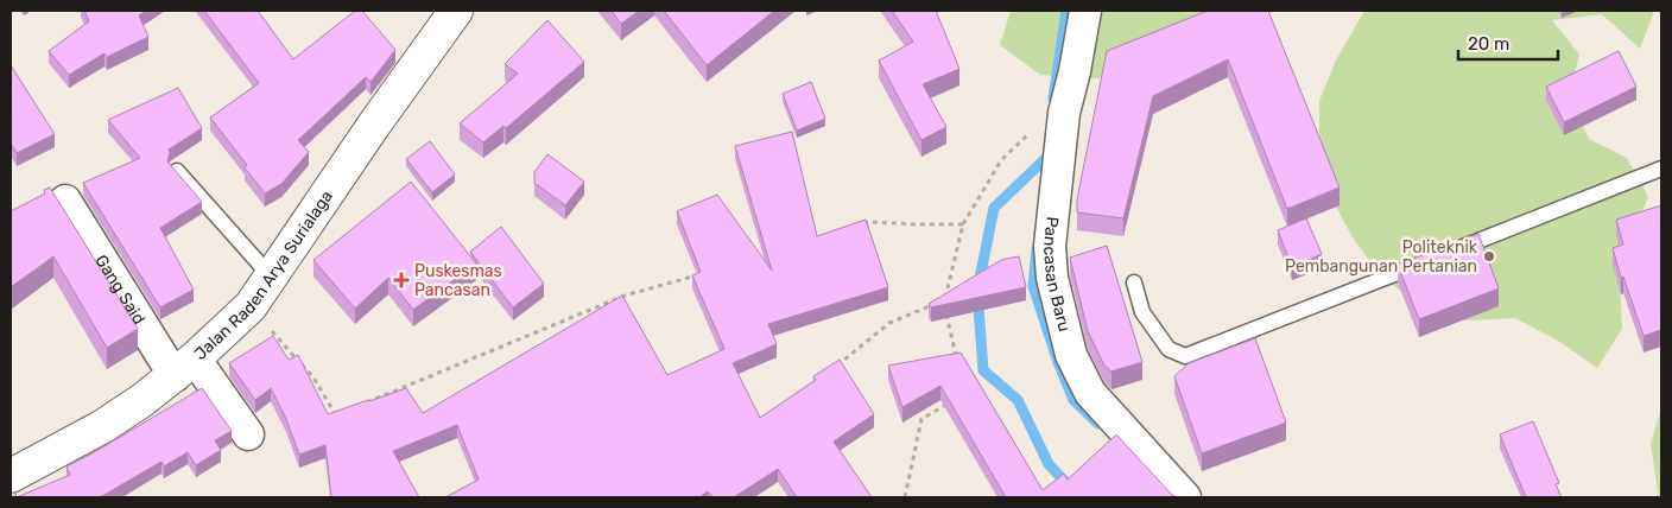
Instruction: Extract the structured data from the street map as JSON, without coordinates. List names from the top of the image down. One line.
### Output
{"streets":{"main road":["Jalan Raden Arya Surialaga"],"street":["Pancasan Baru","Gang Said"]},"crossings":[["Jalan Raden Arya Surialaga","Gang Said"]],"places":{"other":["Politeknik Pembangunan Pertanian"],"health":["Puskesmas Pancasan"]},"scale_bar":"20 m"}
